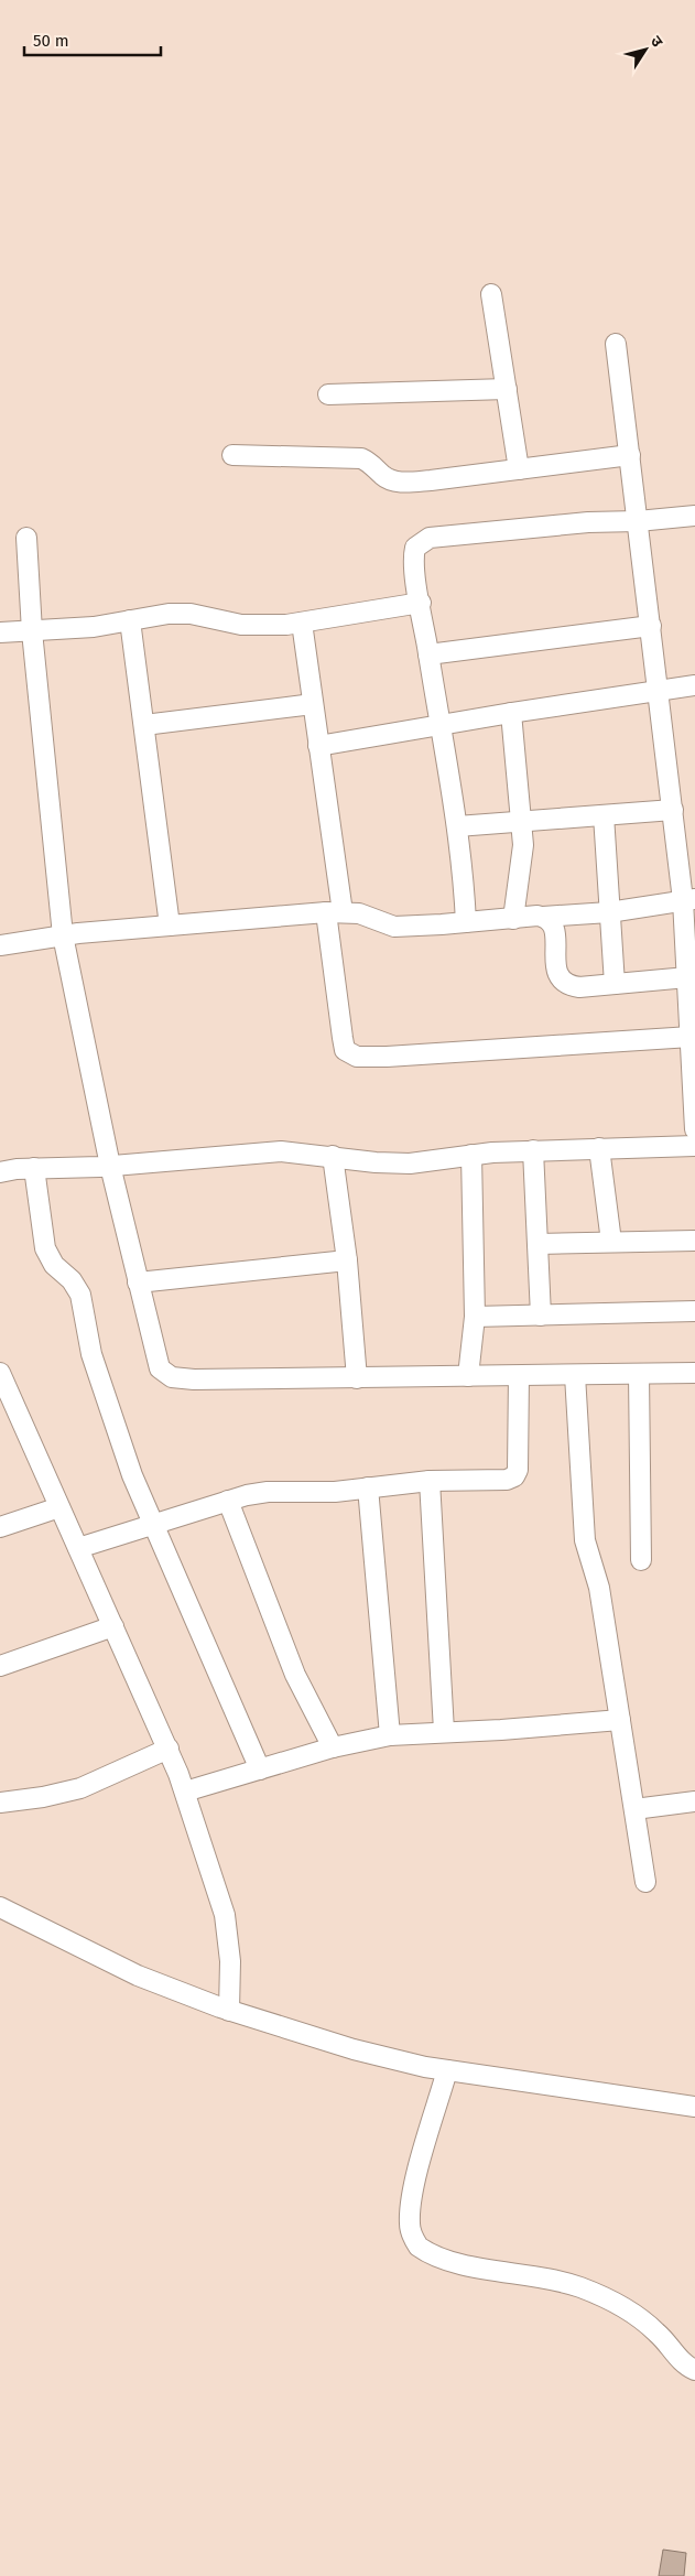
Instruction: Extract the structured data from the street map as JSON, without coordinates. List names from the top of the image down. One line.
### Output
{"scale_bar":"50 m","north":"top right"}
